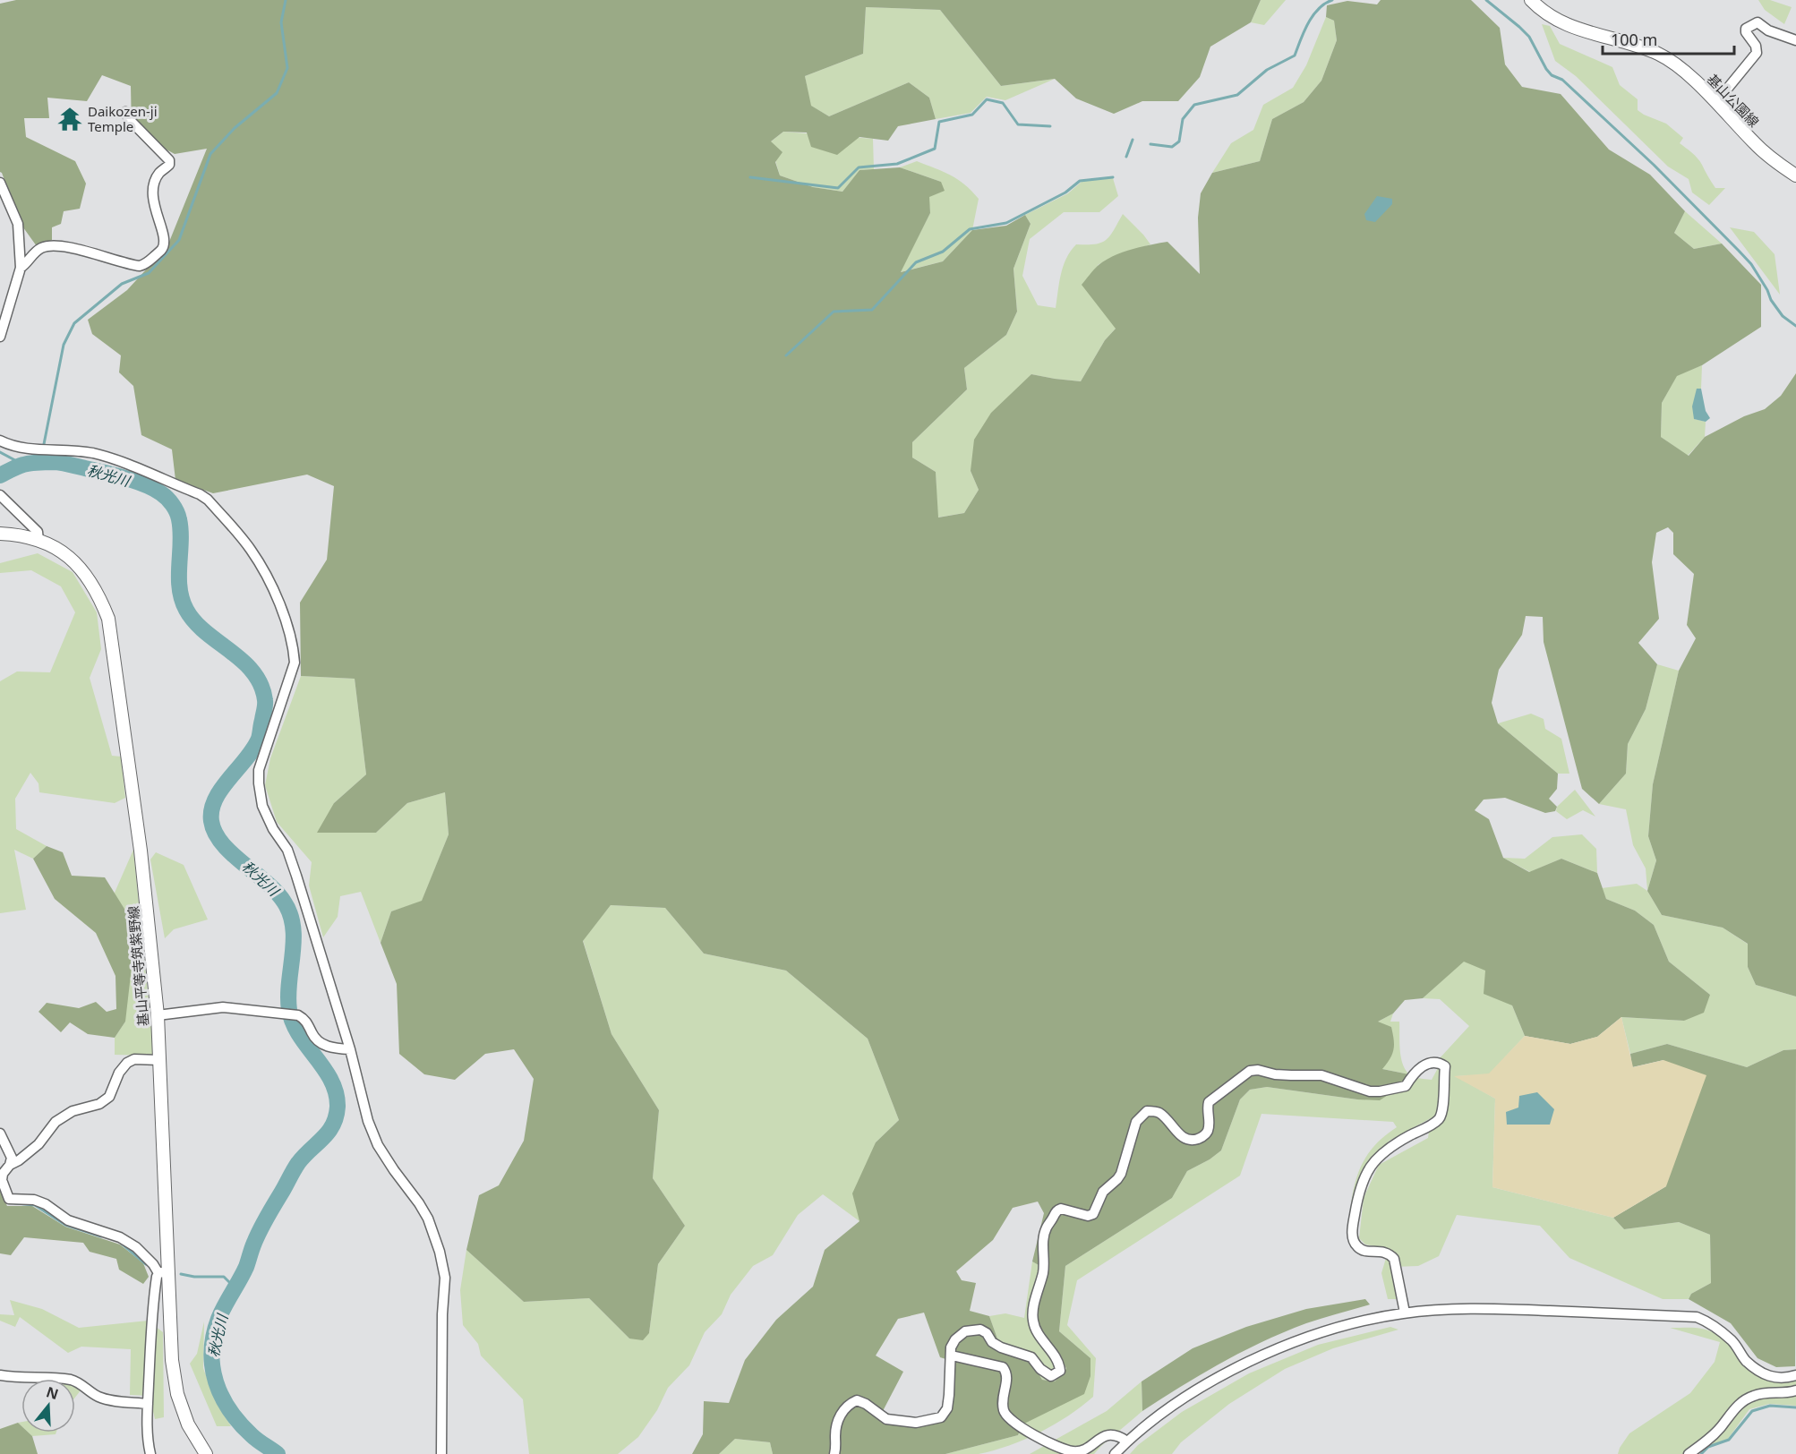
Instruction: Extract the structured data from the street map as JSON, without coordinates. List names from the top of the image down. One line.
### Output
{"streets":{"main road":["基山公園線","基山平等寺筑紫野線"]},"water":["秋光川"],"places":{"temple":["Daikozen-ji Temple"]},"scale_bar":"100 m","north":"top"}
